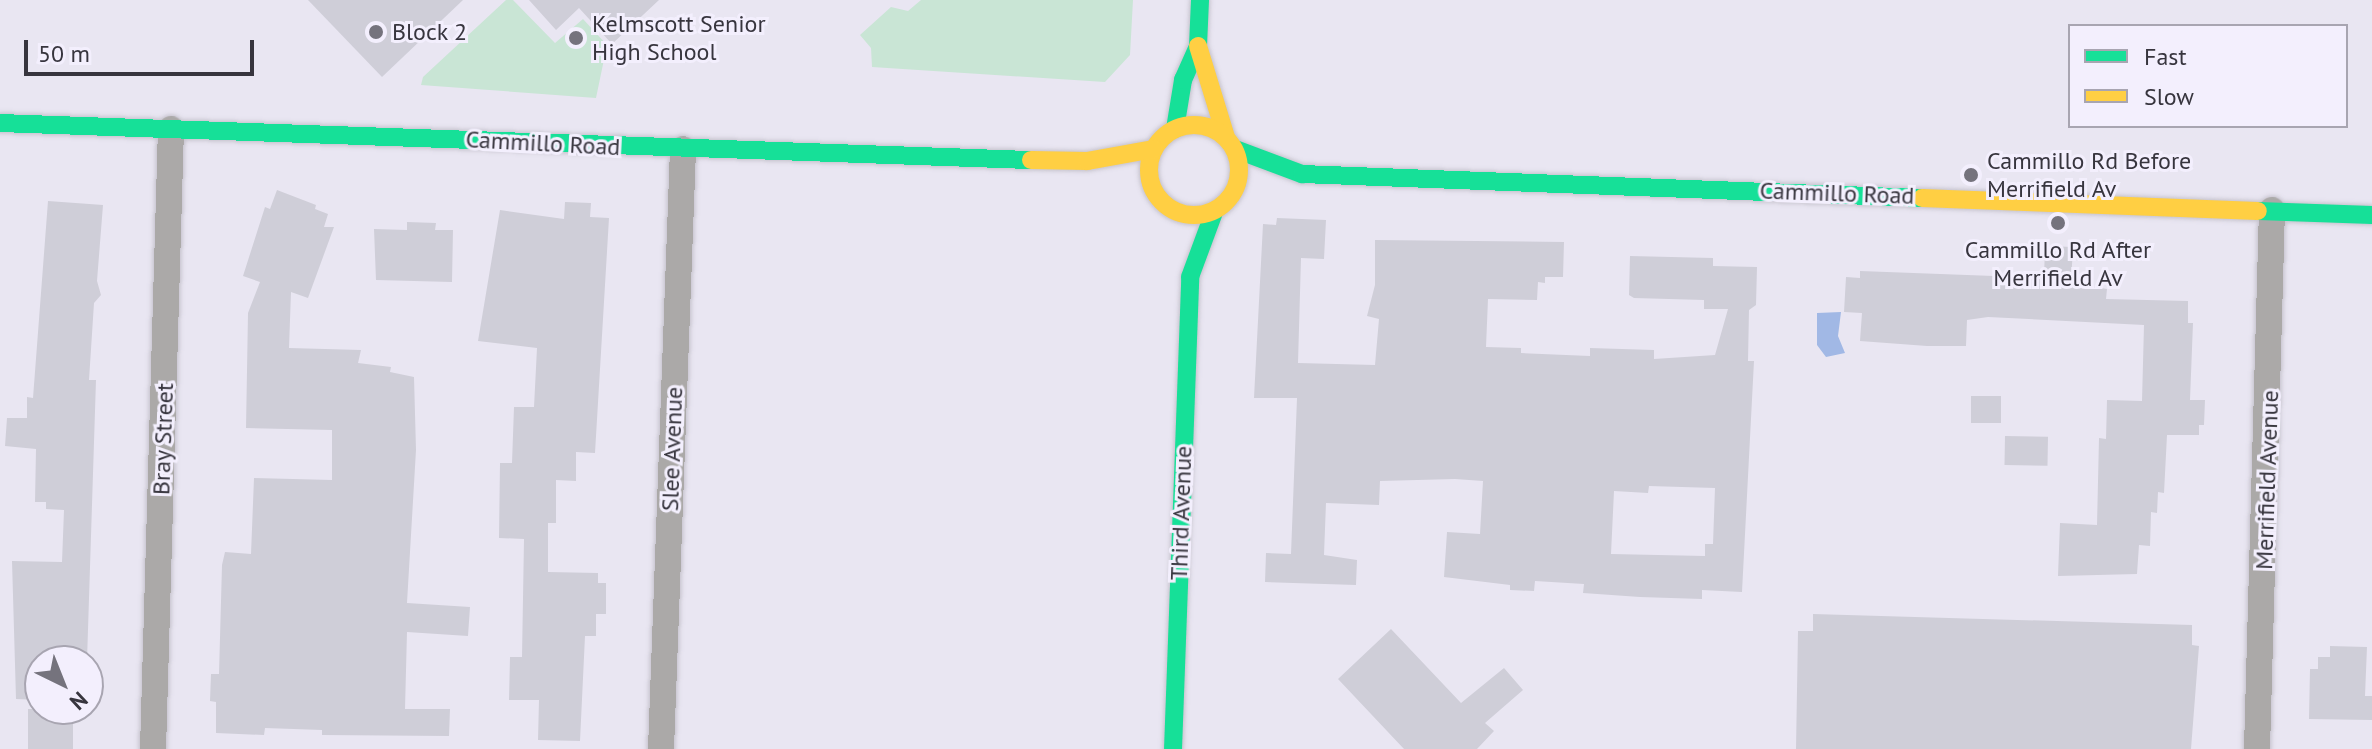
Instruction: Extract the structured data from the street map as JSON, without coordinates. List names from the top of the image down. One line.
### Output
{"streets":{"main road":["Cammillo Road","Third Avenue"],"street":["Bray Street","Slee Avenue","Merrifield Avenue"]},"crossings":[["Cammillo Road","Bray Street"],["Cammillo Road","Slee Avenue"],["Cammillo Road","Merrifield Avenue"],["Cammillo Road","Third Avenue"]],"places":["Block 2","Kelmscott Senior High School","Cammillo Rd Before Merrifield Av","Cammillo Rd After Merrifield Av"],"legend":["Fast","Slow"],"scale_bar":"50 m","north":"bottom right"}
